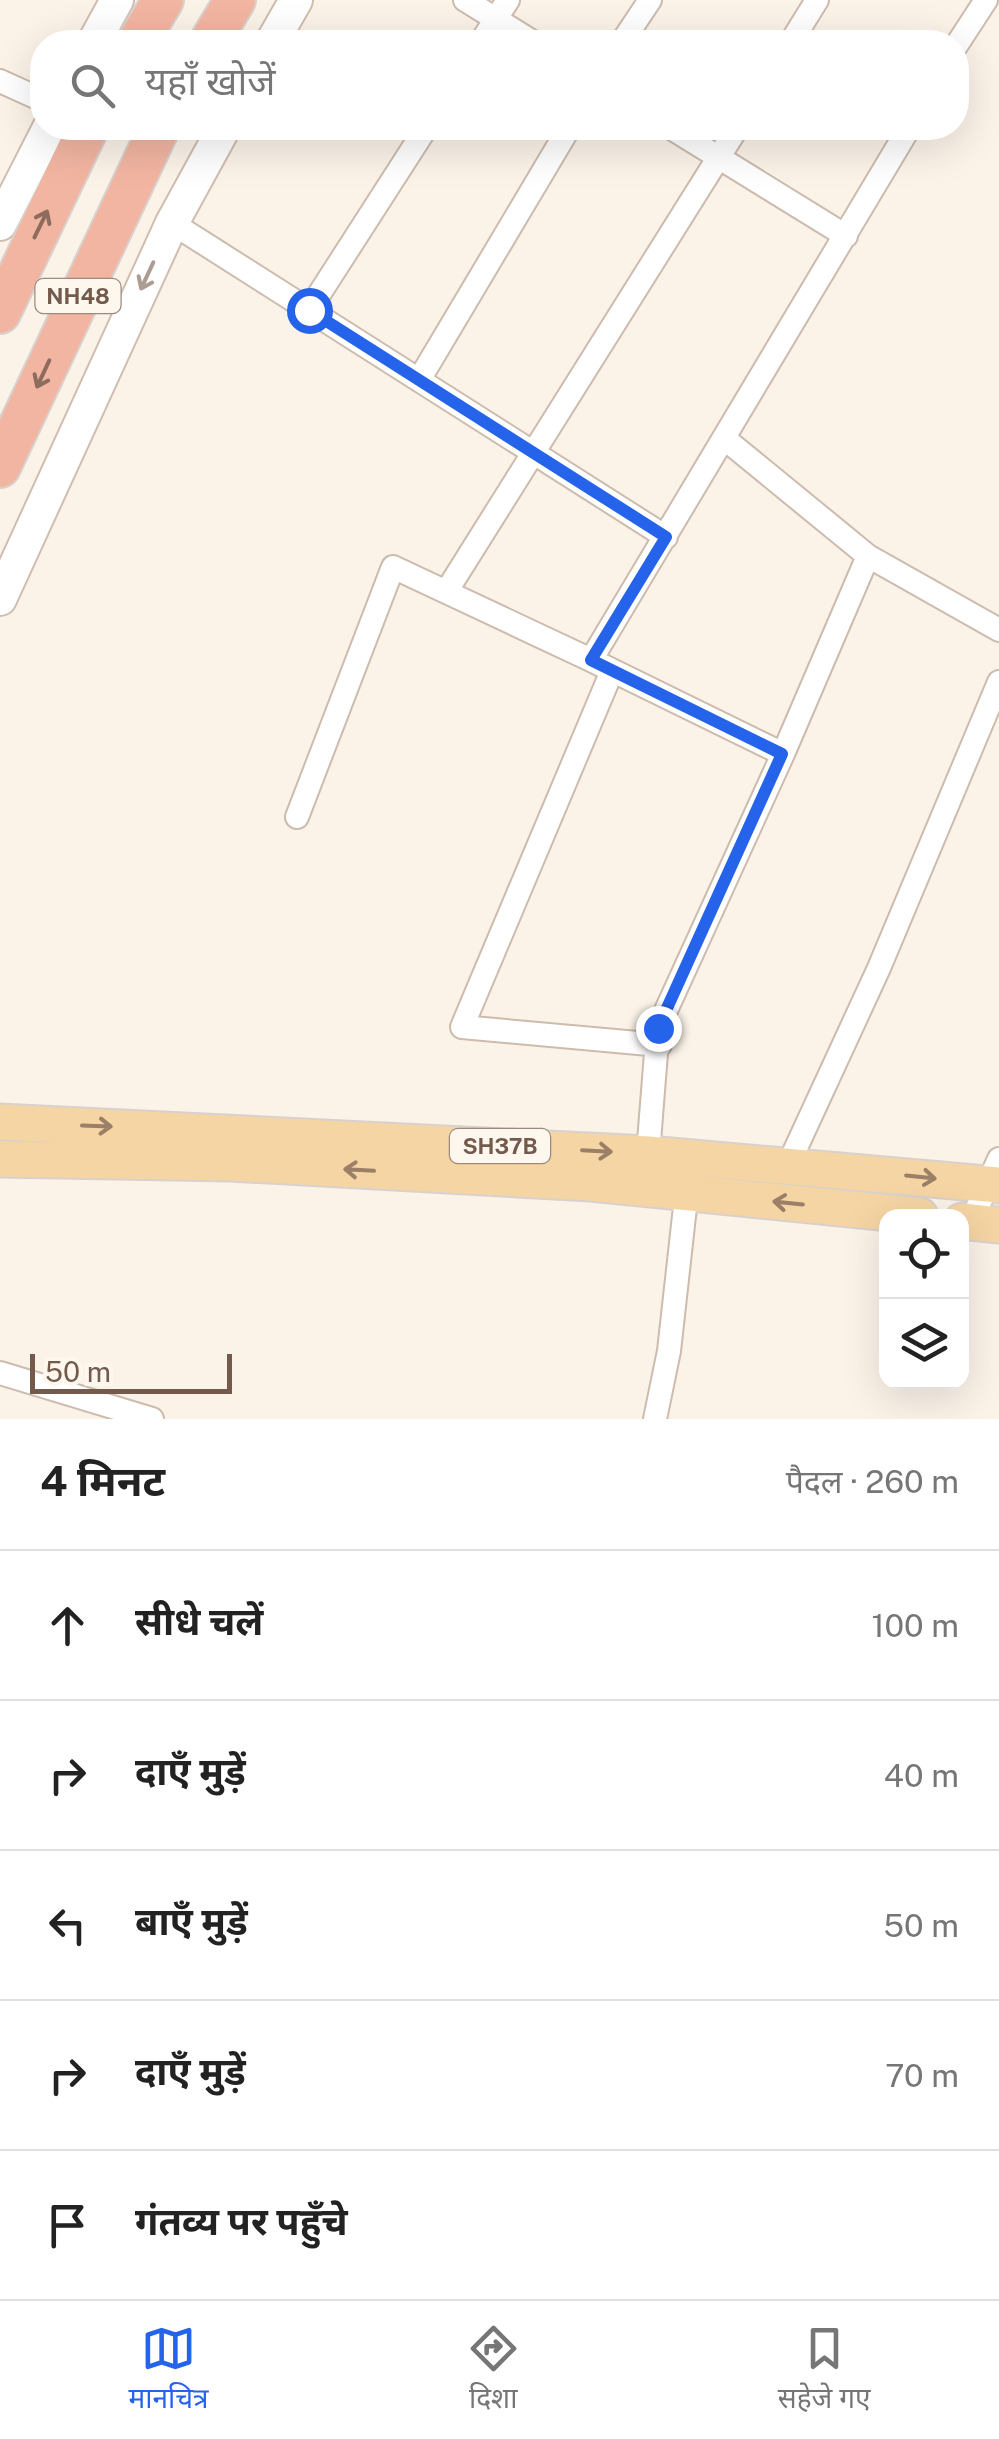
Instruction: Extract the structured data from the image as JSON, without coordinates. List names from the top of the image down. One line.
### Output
{"streets":{"highway":["NH48"],"main road":["SH37B"]},"scale_bar":"50 m","page":{"search":"यहाँ खोजें","scale":"50 m","heading":["4 मिनट","पैदल · 260 m"],"list":[["सीधे चलें","100 m"],["दाएँ मुड़ें","40 m"],["बाएँ मुड़ें","50 m"],["दाएँ मुड़ें","70 m"],"गंतव्य पर पहुँचे"],"nav":["मानचित्र","दिशा","सहेजे गए"]}}
